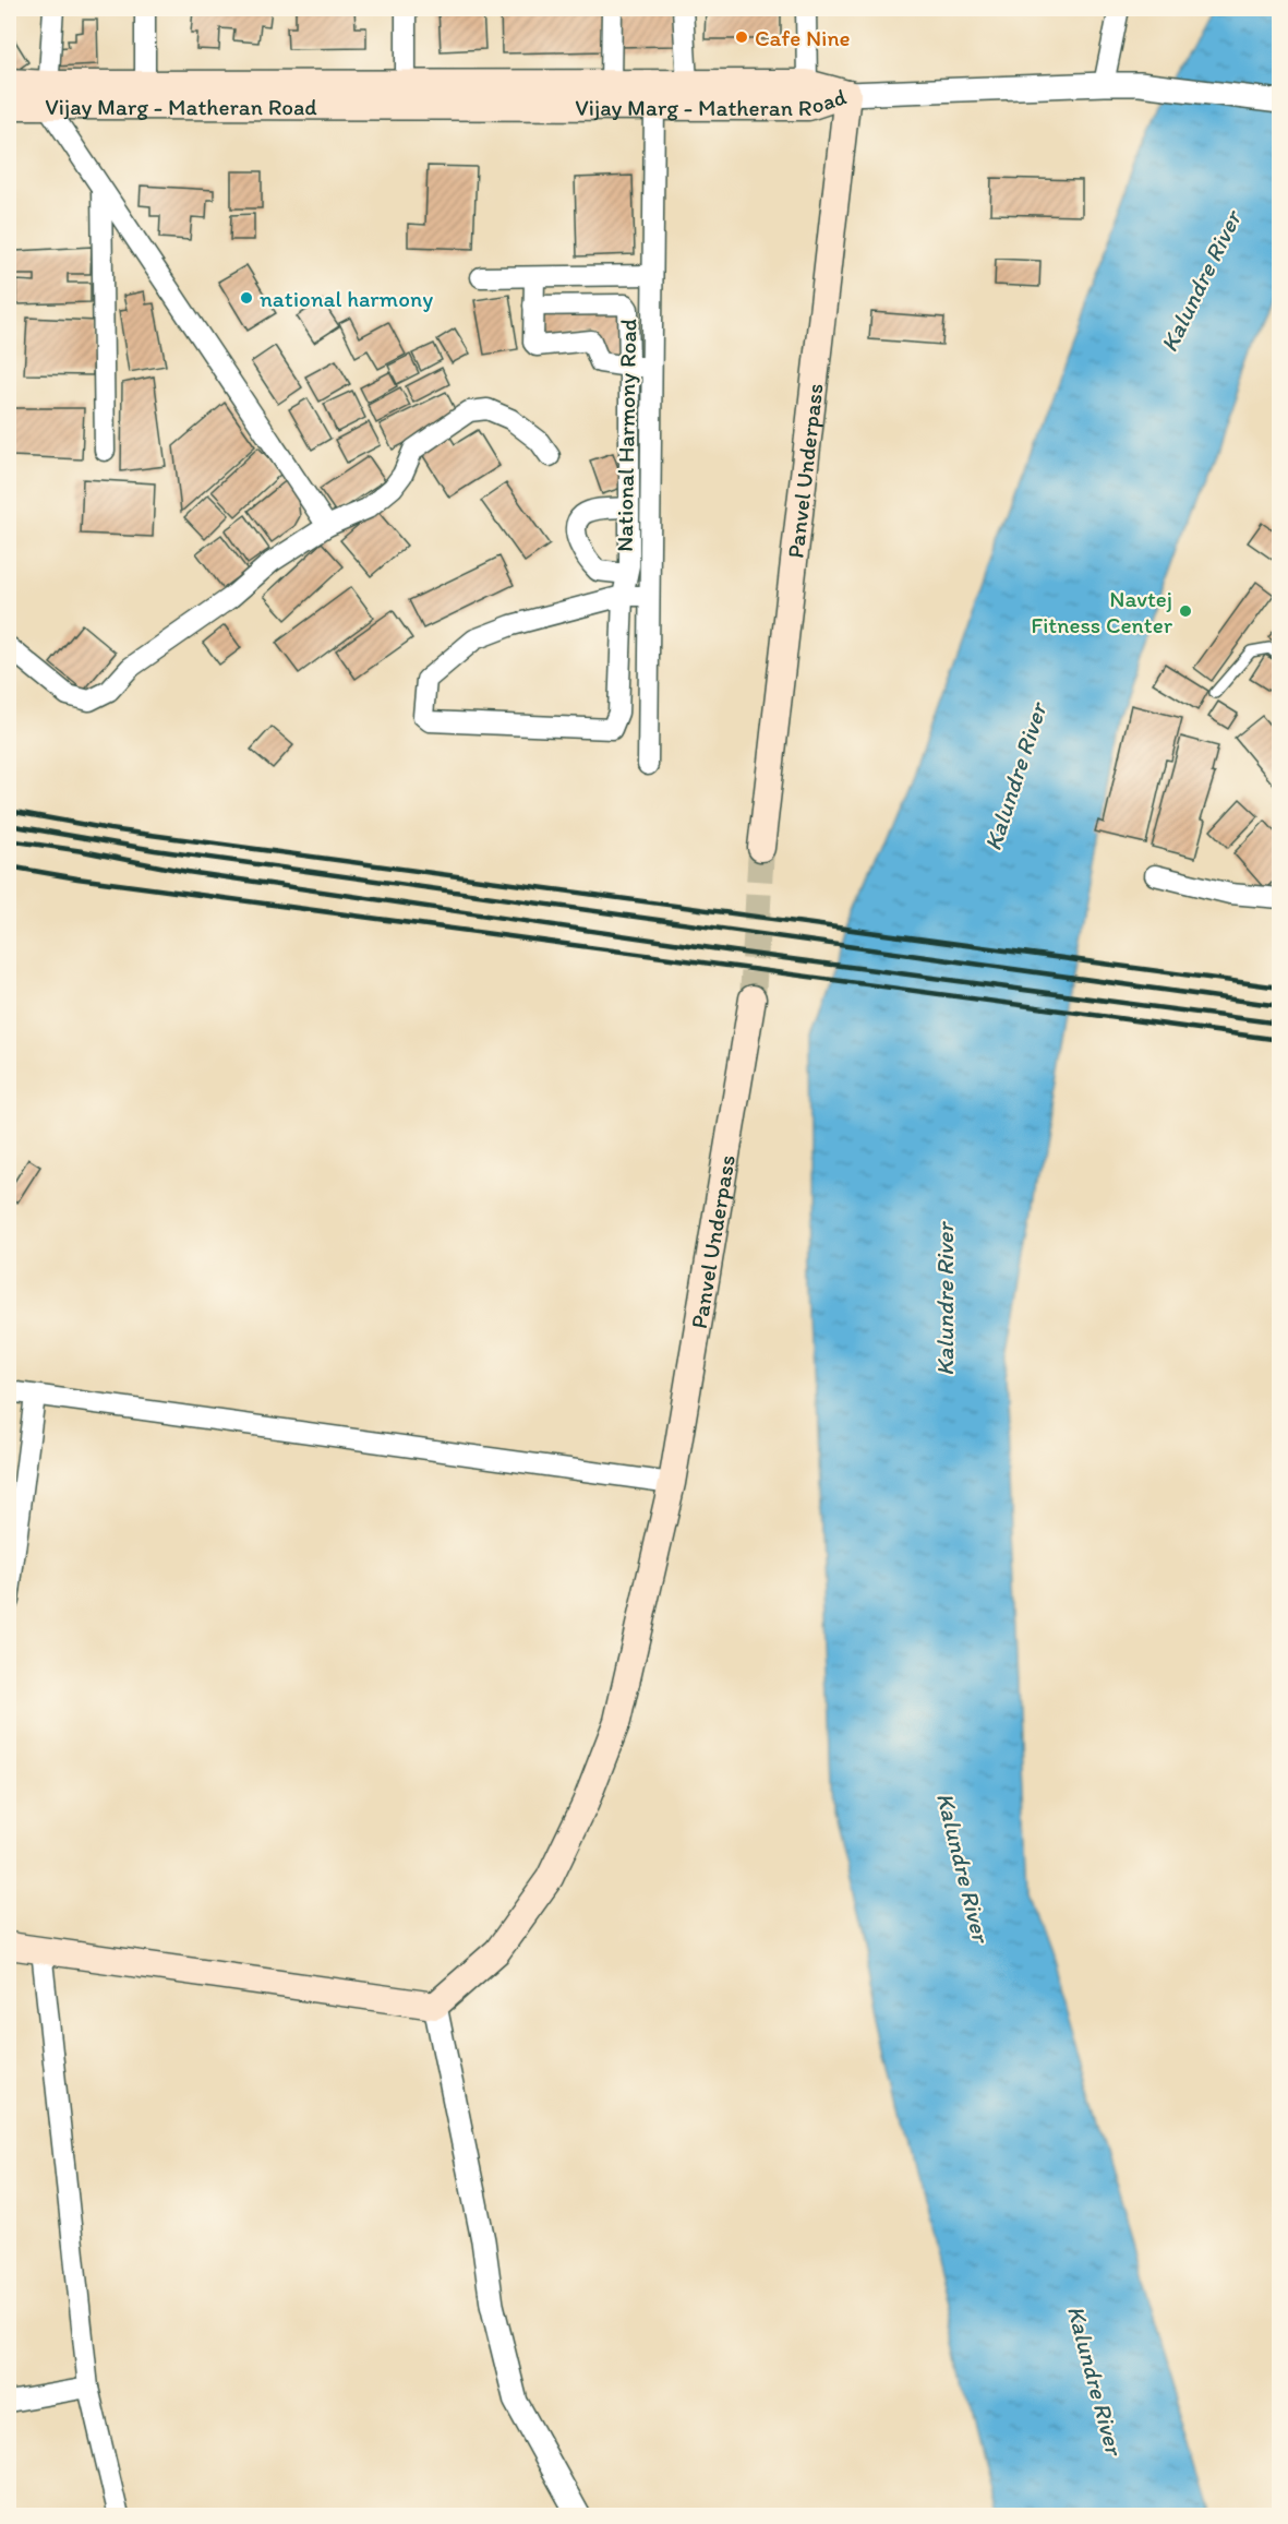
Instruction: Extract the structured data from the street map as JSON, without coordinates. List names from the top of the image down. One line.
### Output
{"streets":{"main road":["Vijay Marg - Matheran Road","Panvel Underpass"],"street":["National Harmony Road"]},"crossings":[["Vijay Marg - Matheran Road","National Harmony Road"],["Vijay Marg - Matheran Road","Panvel Underpass"]],"water":["Kalundre River"],"places":["Cafe Nine","national harmony","Navtej Fitness Center"]}
